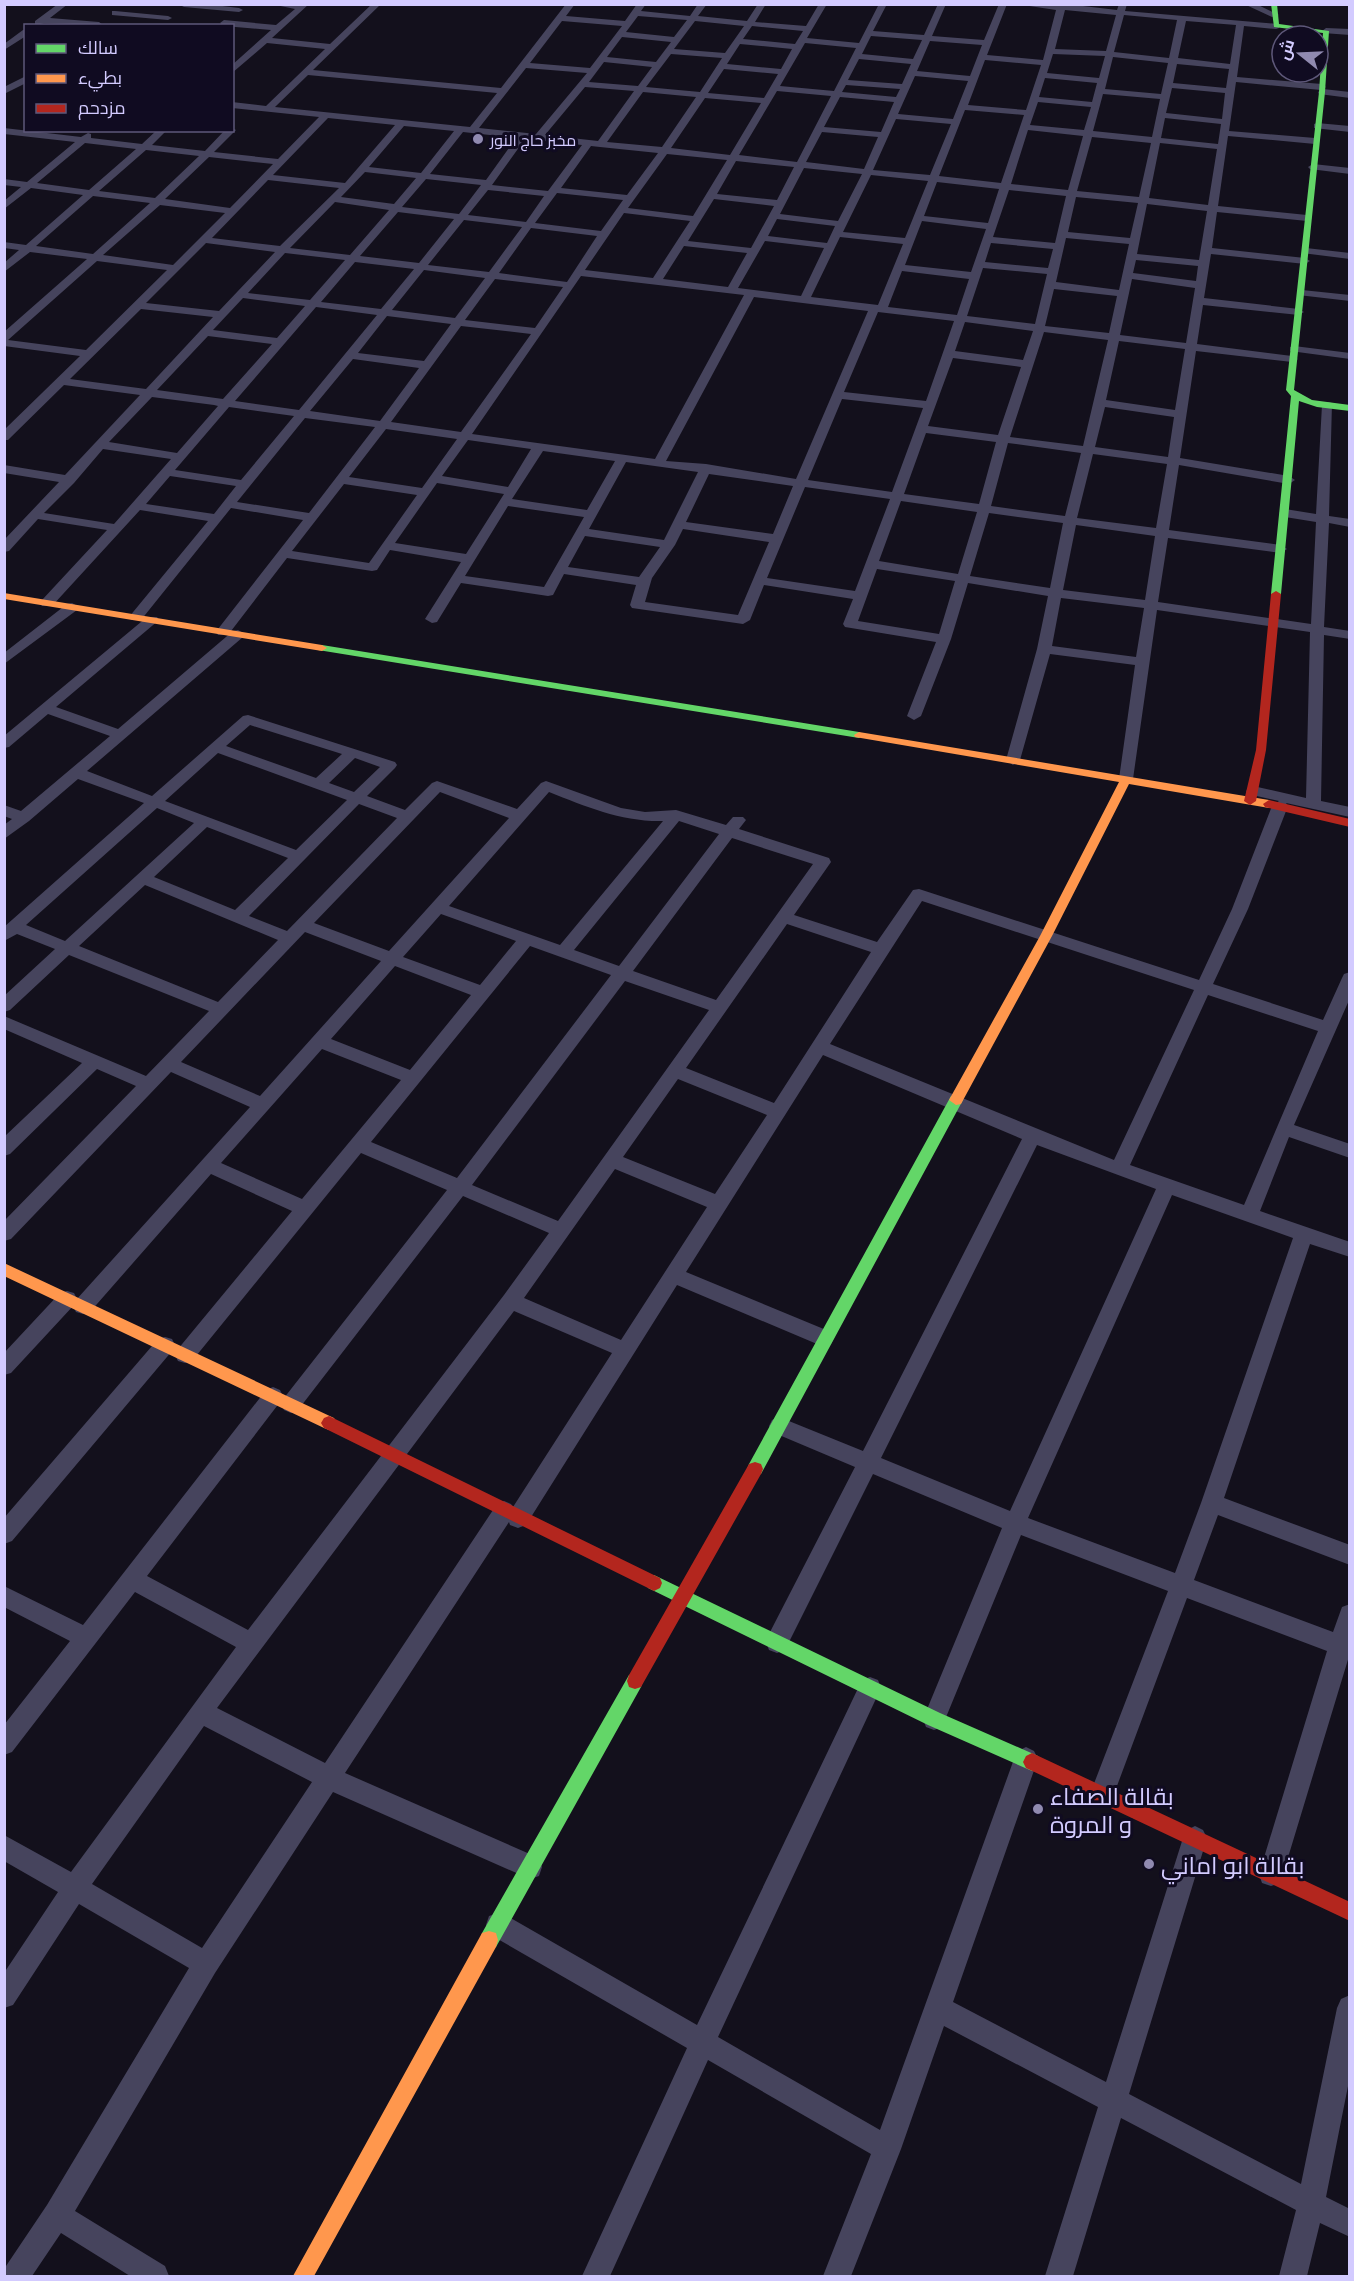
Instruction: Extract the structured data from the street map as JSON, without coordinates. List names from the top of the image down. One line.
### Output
{"places":["مخبز حاج النور","بقالة الصفاء و المروة","بقالة ابو اماني"],"legend":["سالك","بطيء","مزدحم"],"north":"left"}
